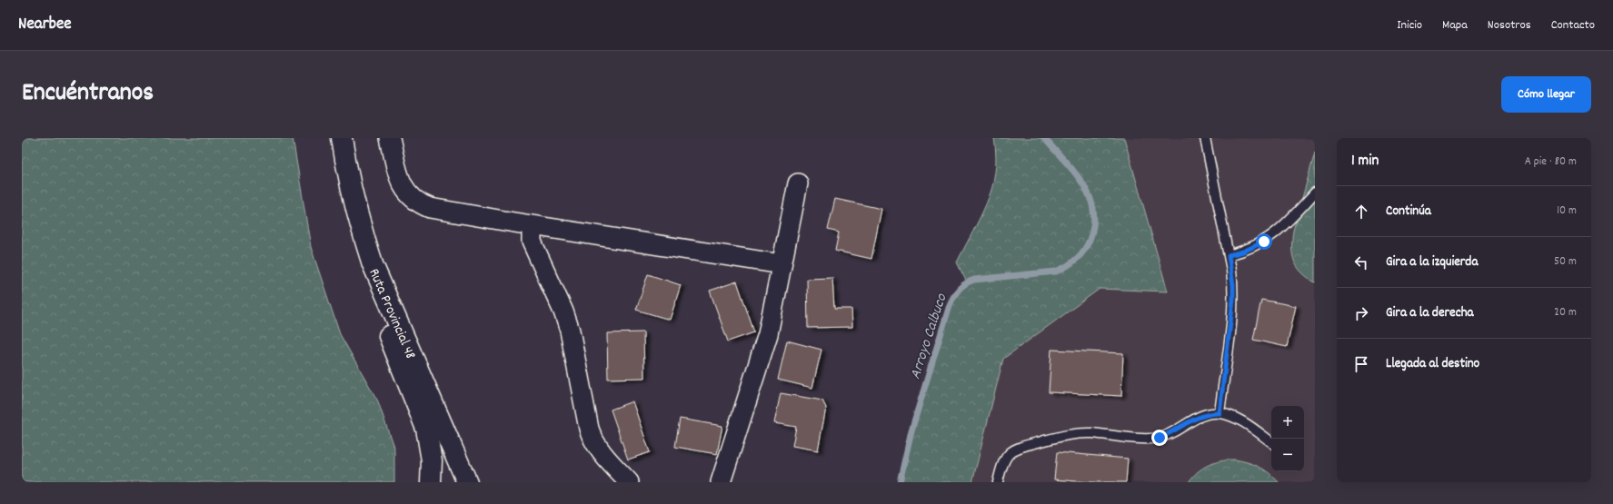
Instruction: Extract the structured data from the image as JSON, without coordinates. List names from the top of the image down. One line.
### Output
{"streets":{"main road":["Ruta Provincial 48"]},"water":["Arroyo Calbuco"],"page":{"header":"Nearbee","nav":["Inicio","Mapa","Nosotros","Contacto"],"title":"Encuéntranos","buttons":"Cómo llegar","heading":["1 min","A pie · 80 m"],"list":[["Continúa","10 m"],["Gira a la izquierda","50 m"],["Gira a la derecha","20 m"],"Llegada al destino"],"map_buttons":["+","−"]}}
